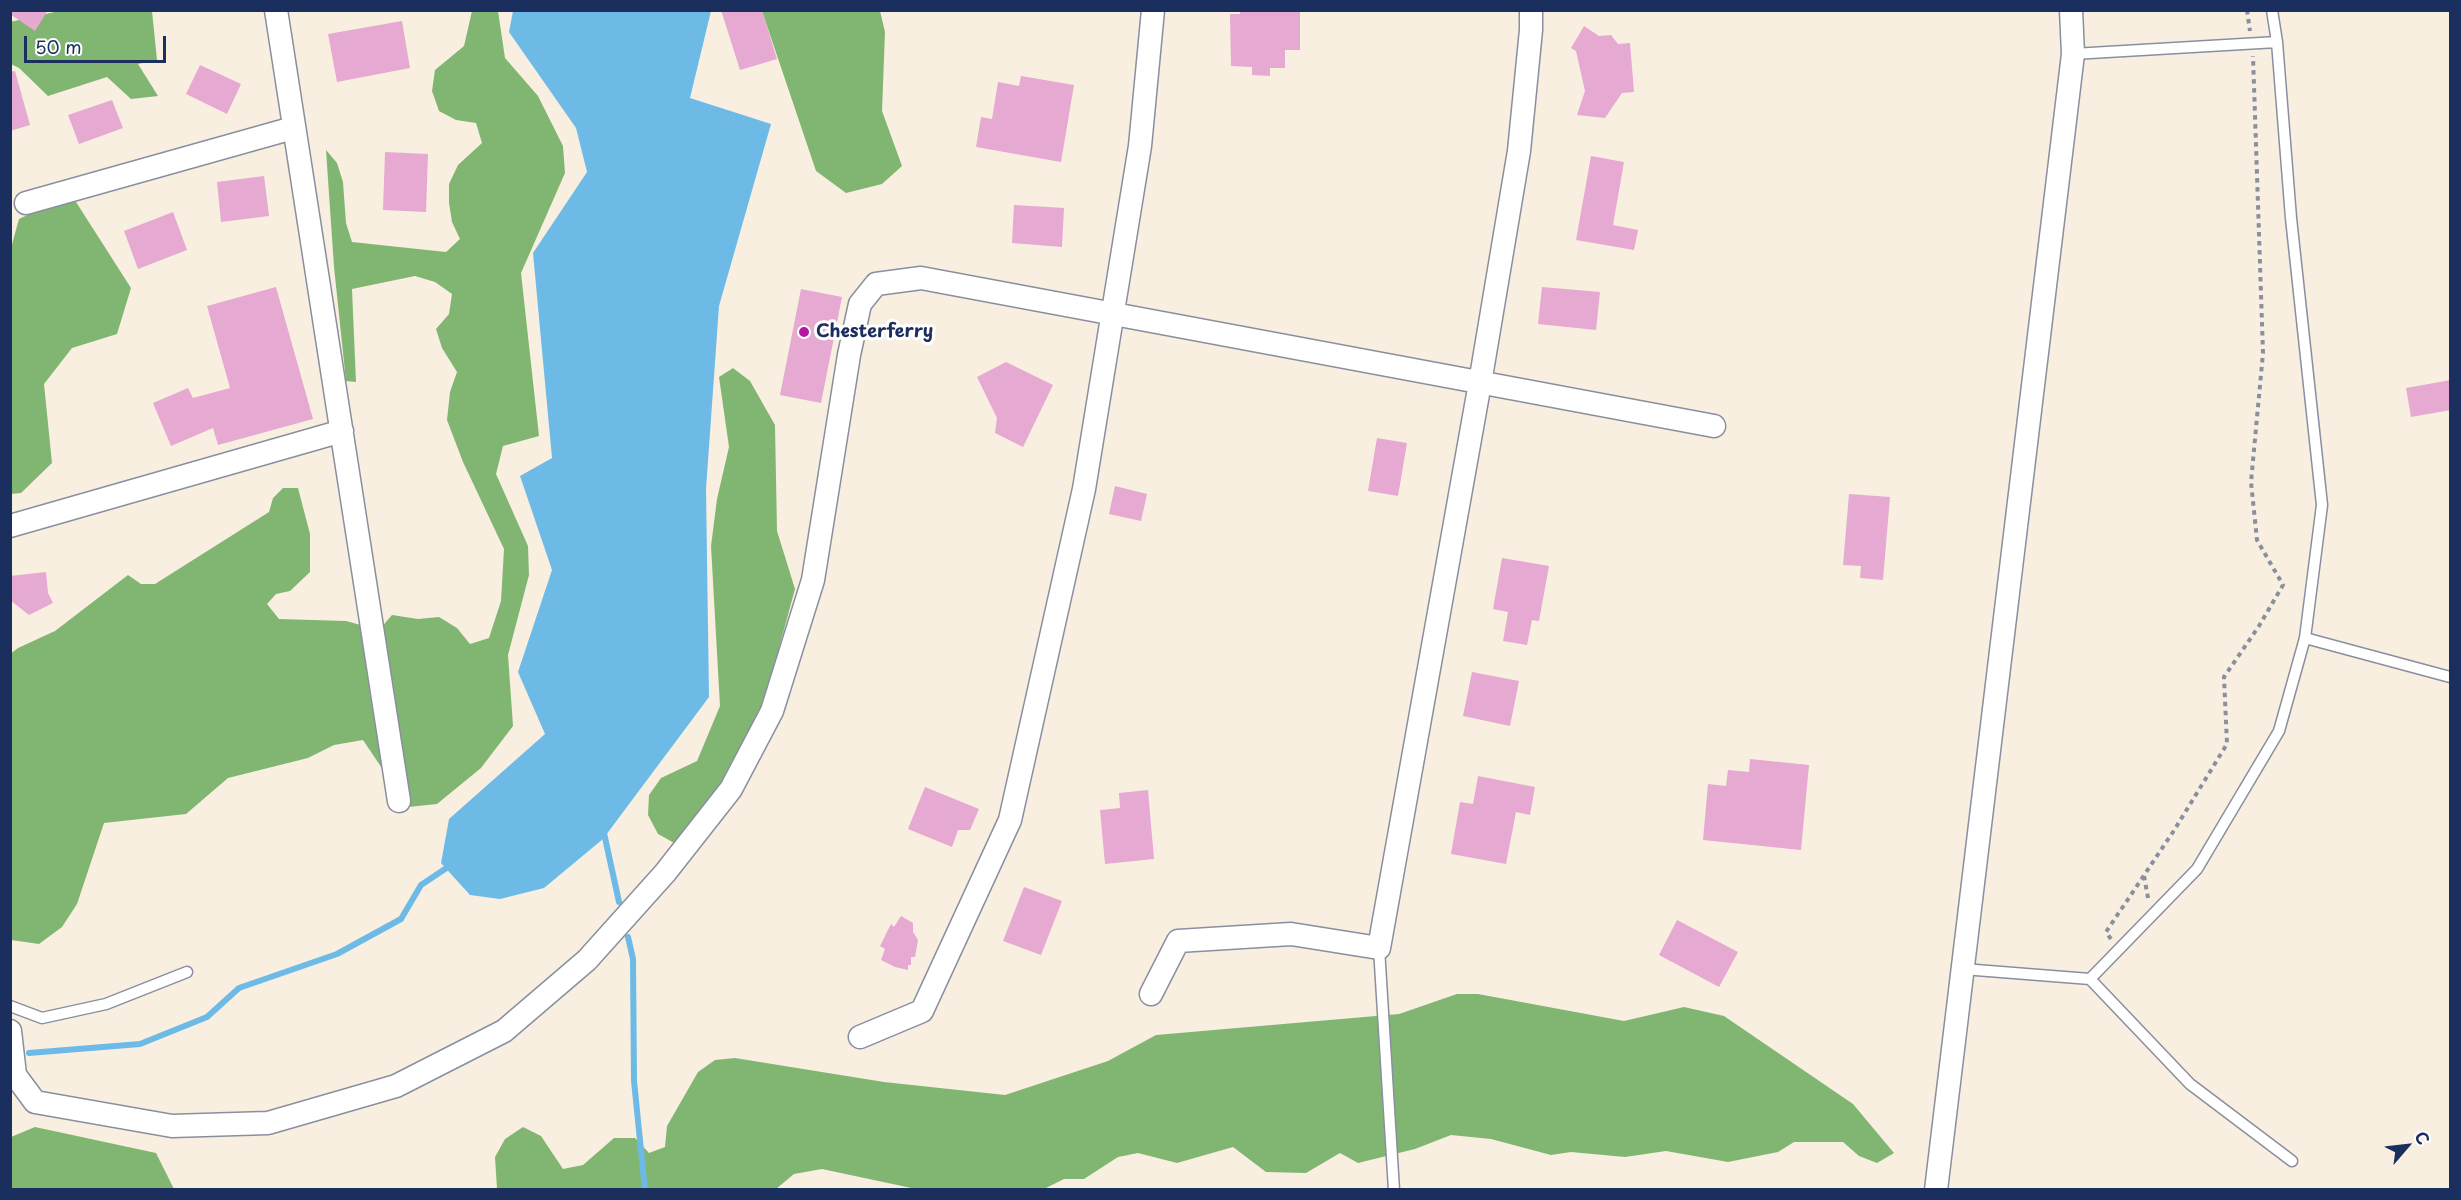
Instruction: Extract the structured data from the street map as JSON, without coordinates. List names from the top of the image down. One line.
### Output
{"places":["Chesterferry"],"scale_bar":"50 m","north":"top right"}
